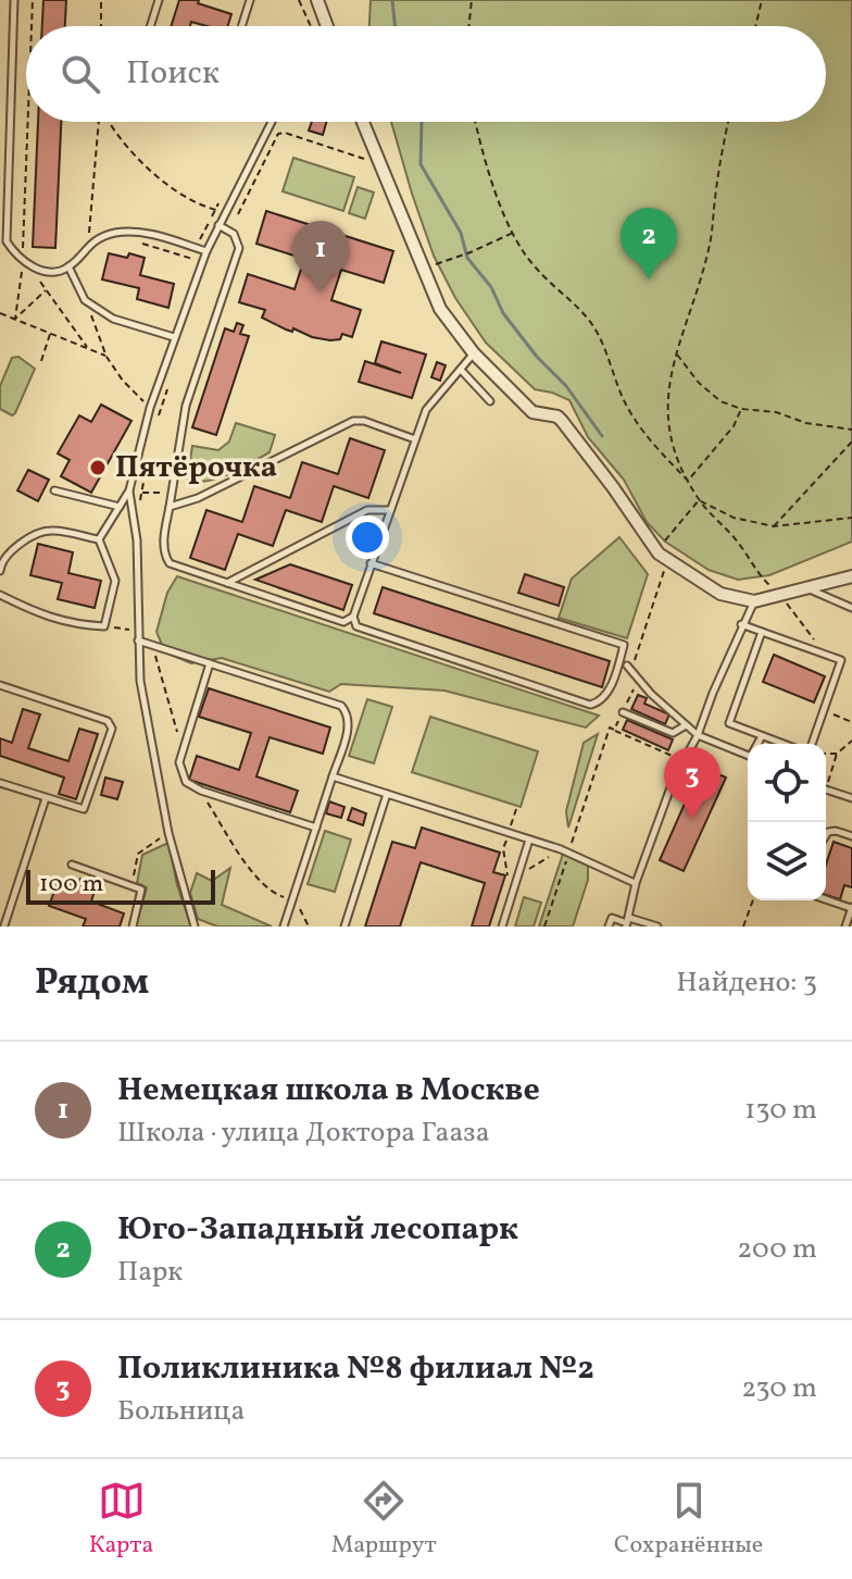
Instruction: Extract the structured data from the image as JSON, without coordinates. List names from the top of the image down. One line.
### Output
{"places":["Пятёрочка"],"scale_bar":"100 m","page":{"search":"Поиск","pins":["2","1","3"],"scale":"100 m","heading":["Рядом","Найдено: 3"],"list":[{"mark":"1","name":"Немецкая школа в Москве","note":"Школа · улица Доктора Гааза","value":"130 m"},{"mark":"2","name":"Юго-Западный лесопарк","note":"Парк","value":"200 m"},{"mark":"3","name":"Поликлиника №8 филиал №2","note":"Больница","value":"230 m"}],"nav":["Карта","Маршрут","Сохранённые"]}}
